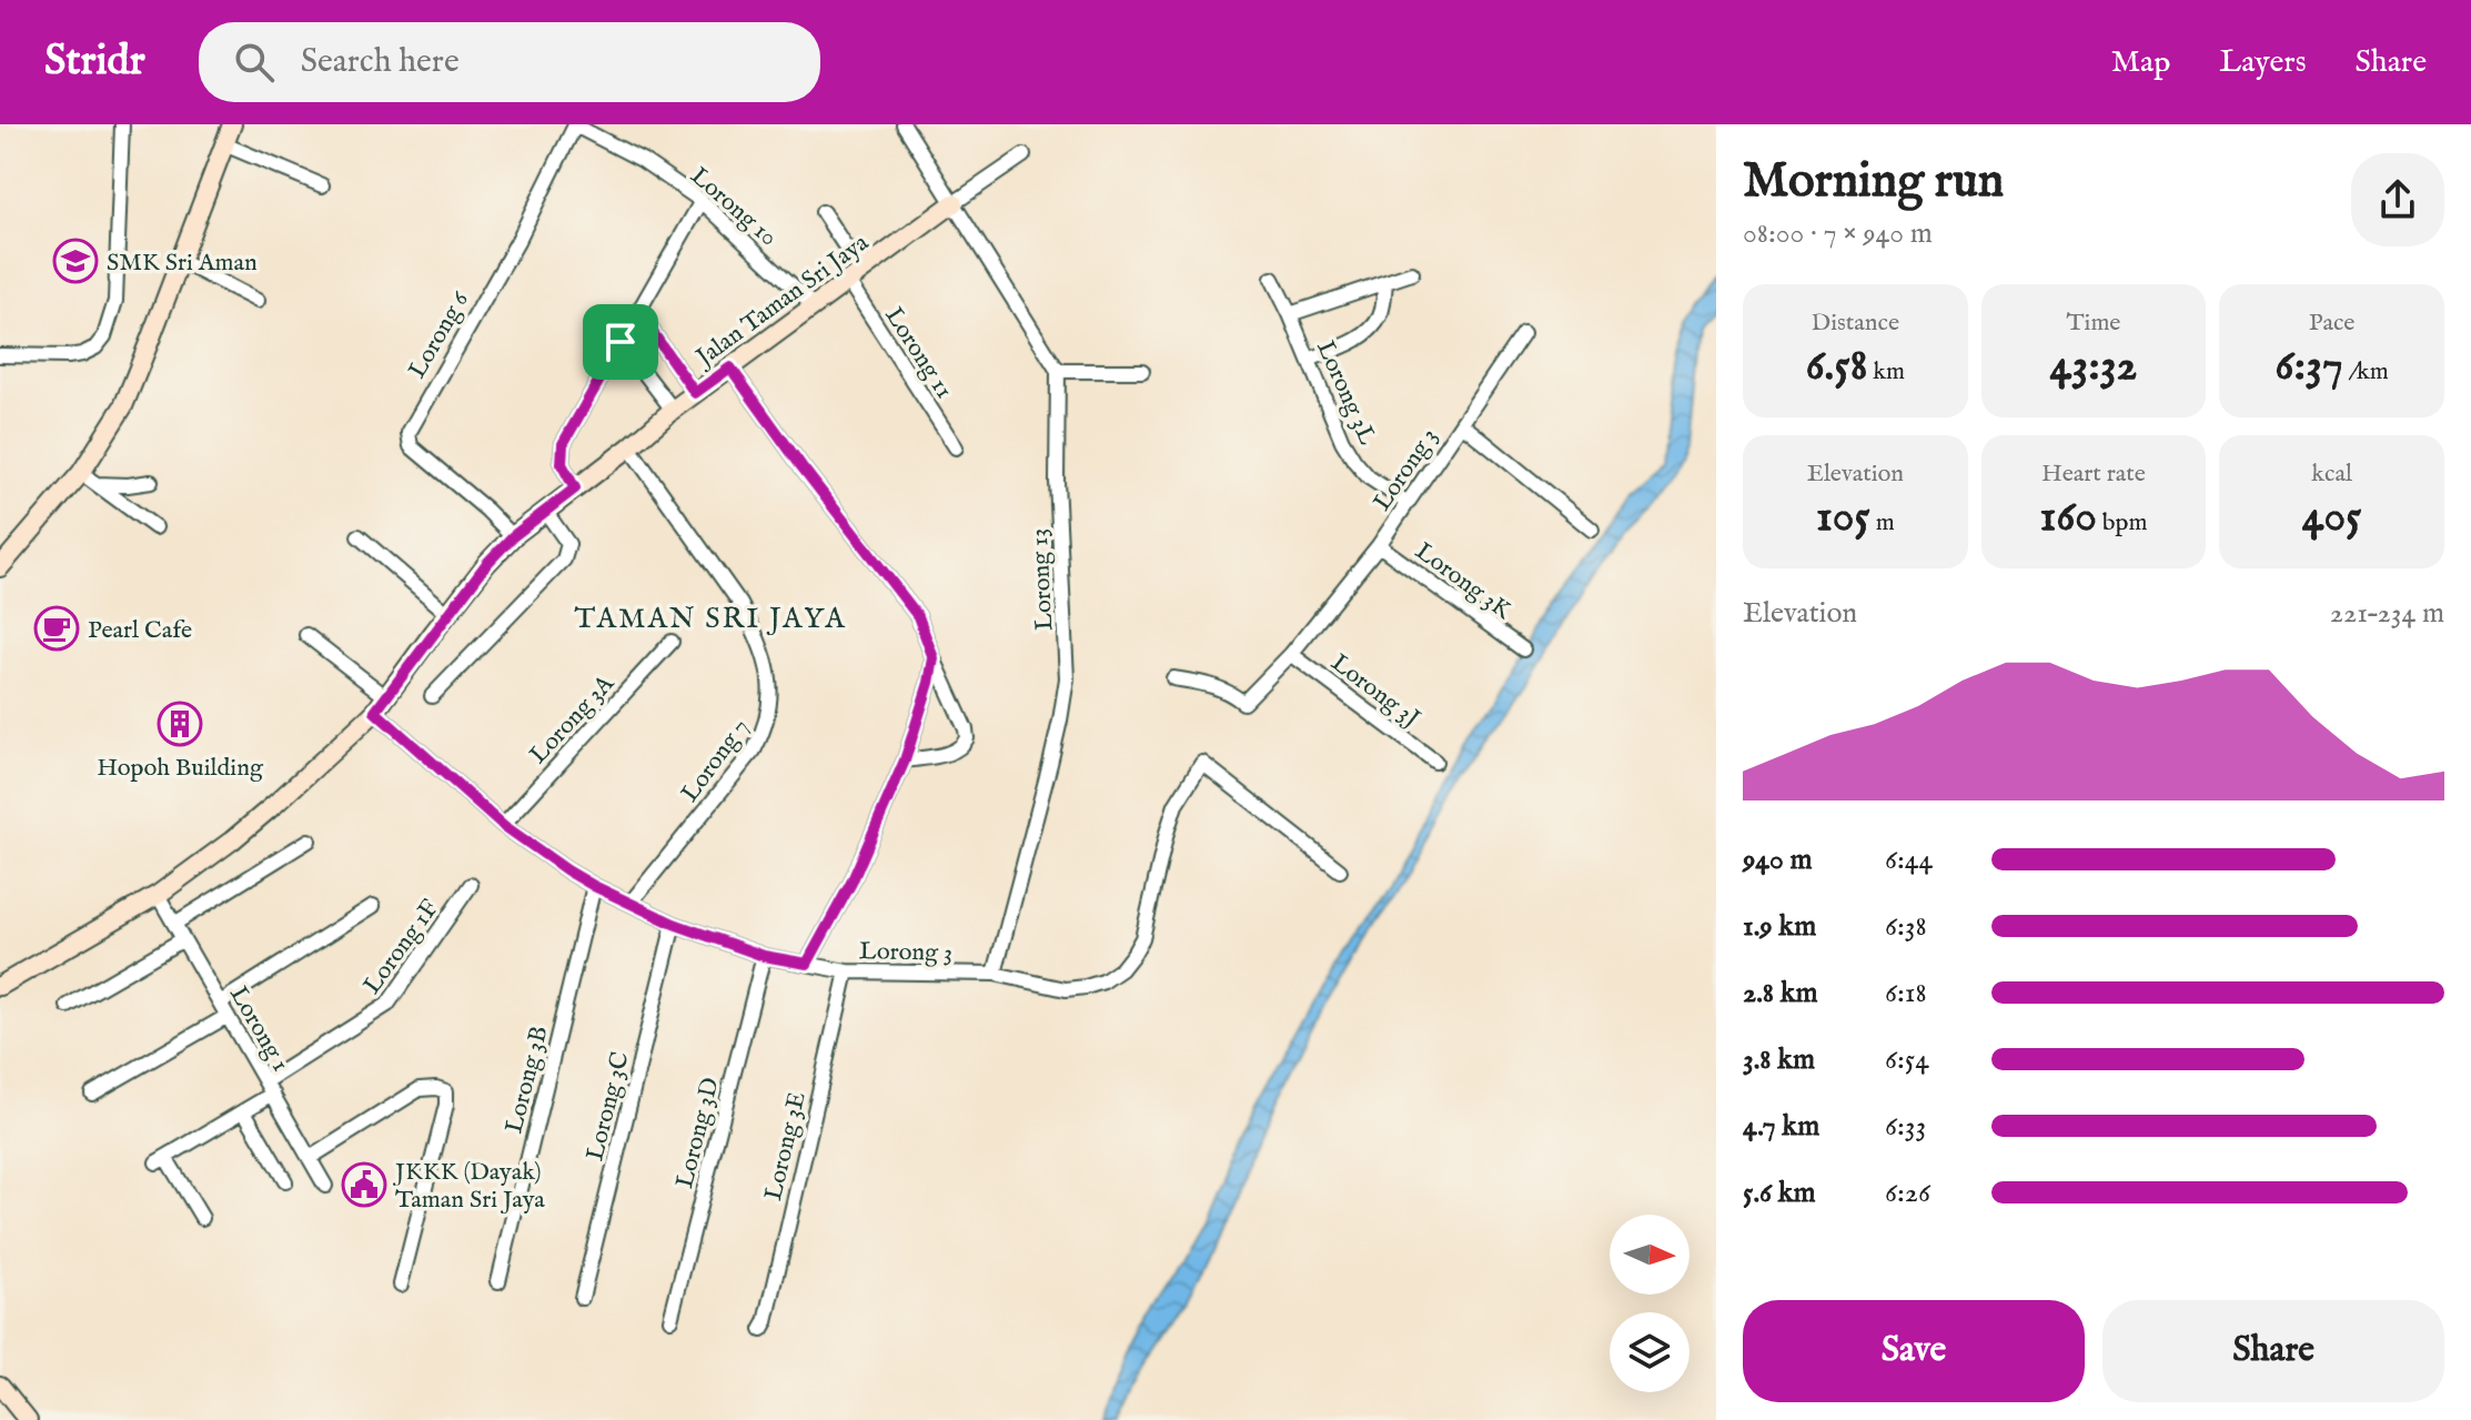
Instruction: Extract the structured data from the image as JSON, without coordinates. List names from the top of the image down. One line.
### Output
{"streets":{"street":["Lorong 10","Jalan Taman Sri Jaya","Lorong 6","Lorong 11","Lorong 3L","Lorong 3","Lorong 13","Lorong 3K","Lorong 3J","Lorong 3A","Lorong 7","Lorong 1F","Lorong 1","Lorong 3B","Lorong 3C","Lorong 3D","Lorong 3E"]},"crossings":[["Lorong 10","Jalan Taman Sri Jaya"],["Lorong 10","Lorong 6"],["Jalan Taman Sri Jaya","Lorong 6"],["Jalan Taman Sri Jaya","Lorong 11"],["Jalan Taman Sri Jaya","Lorong 3"],["Jalan Taman Sri Jaya","Lorong 7"],["Jalan Taman Sri Jaya","Lorong 1"],["Lorong 3L","Lorong 3"],["Lorong 3","Lorong 13"],["Lorong 3","Lorong 3K"],["Lorong 3","Lorong 3J"],["Lorong 3","Lorong 3A"],["Lorong 3","Lorong 7"],["Lorong 3","Lorong 3B"],["Lorong 3","Lorong 3C"],["Lorong 3","Lorong 3D"],["Lorong 3","Lorong 3E"],["Lorong 1F","Lorong 1"]],"districts":["TAMAN SRI JAYA"],"places":{"school or university":["SMK Sri Aman"],"cafe":["Pearl Cafe"],"building":["Hopoh Building"],"public building":["JKKK (Dayak) Taman Sri Jaya"]},"north":"right","page":{"header":"Stridr","search":"Search here","nav":["Map","Layers","Share"],"heading":["Morning run","08:00 · 7 × 940 m"],"stats":[["Distance","6.58 km"],["Time","43:32"],["Pace","6:37 /km"],["Elevation","105 m"],["Heart rate","160 bpm"],["kcal","405"]],"chart":["Elevation","221–234 m"],"list":[{"name":"940 m","note":"6:44"},{"name":"1.9 km","note":"6:38"},{"name":"2.8 km","note":"6:18"},{"name":"3.8 km","note":"6:54"},{"name":"4.7 km","note":"6:33"},{"name":"5.6 km","note":"6:26"}],"buttons":["Save","Share"]}}
